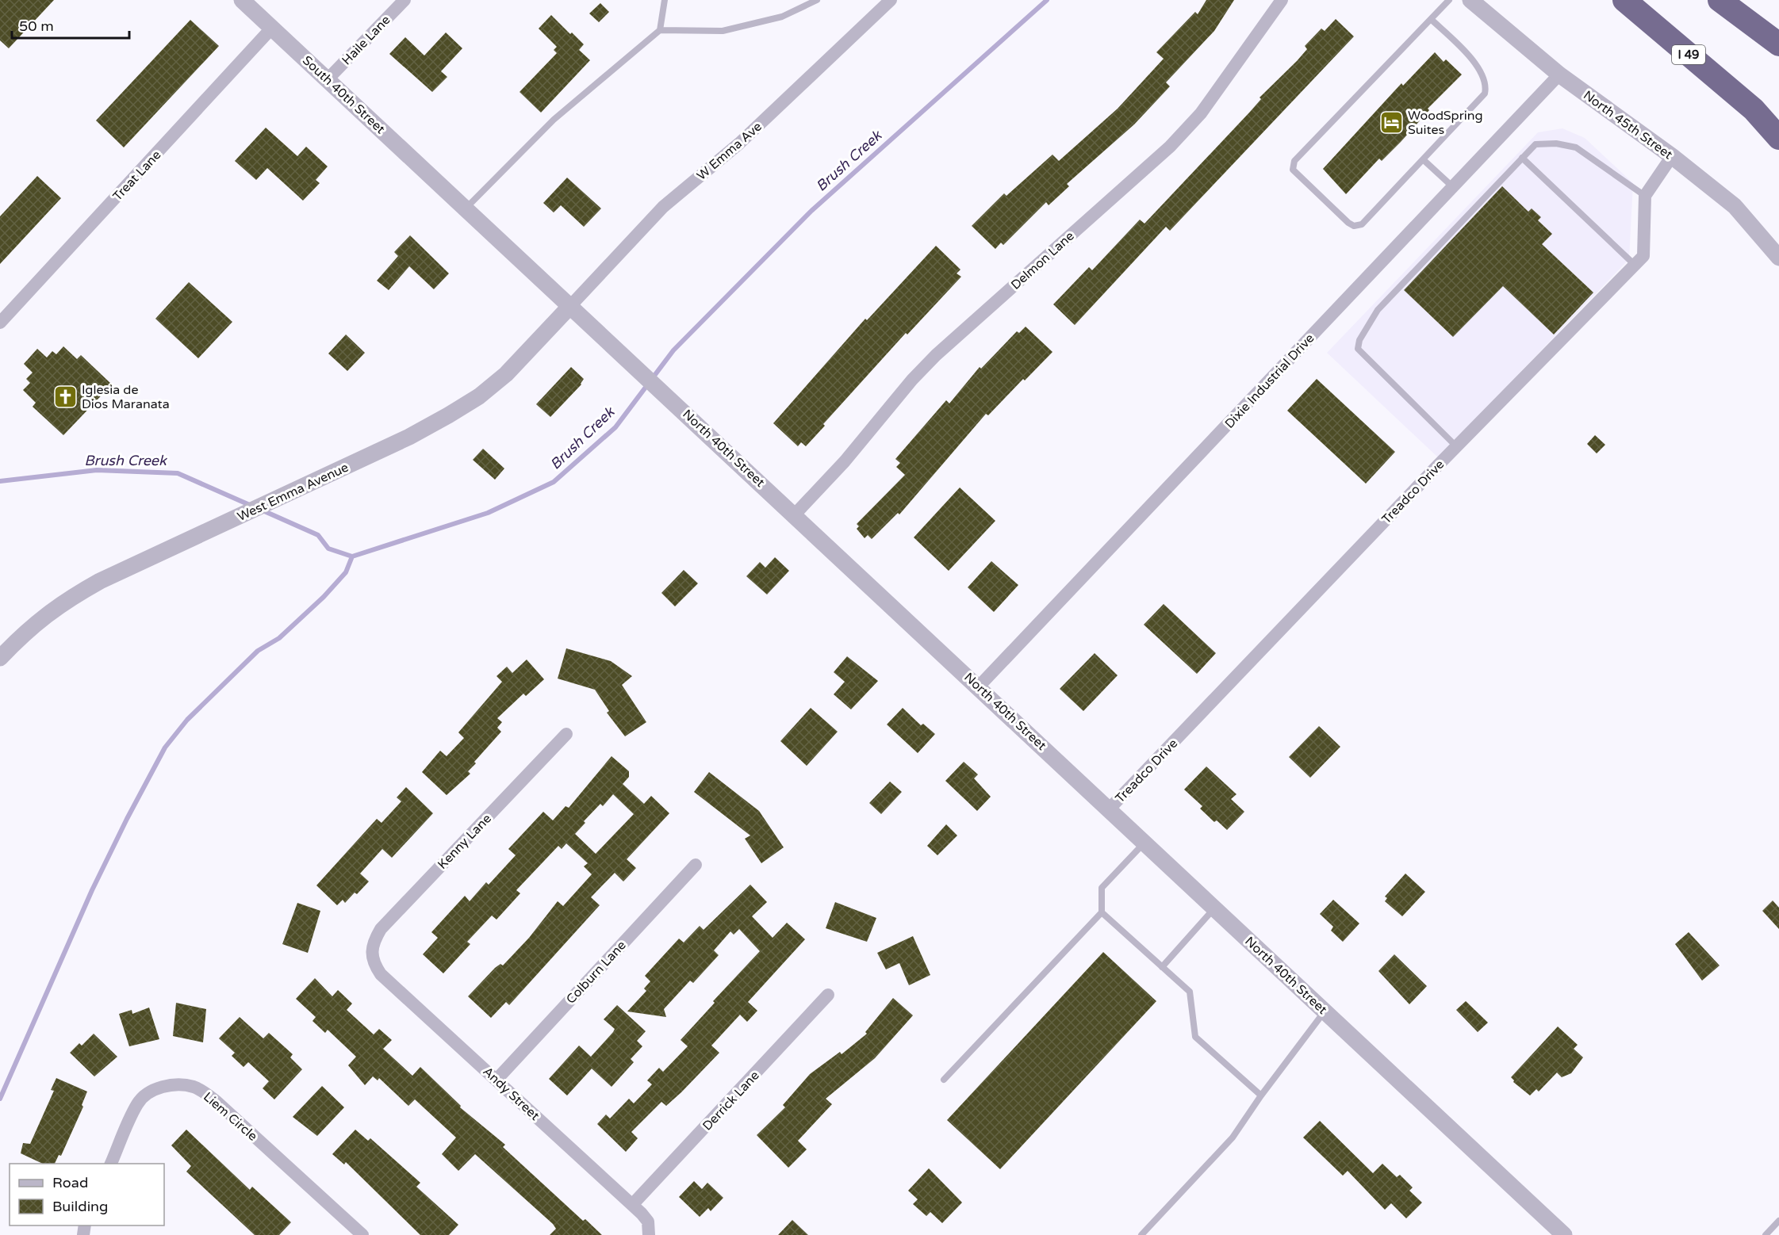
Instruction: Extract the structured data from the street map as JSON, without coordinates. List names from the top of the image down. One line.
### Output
{"streets":{"highway":["I 49"],"street":["Haile Lane","South 40th Street","North 45th Street","W Emma Ave","Treat Lane","Delmon Lane","Dixie Industrial Drive","North 40th Street","West Emma Avenue","Treadco Drive","Kenny Lane","Colburn Lane","Andy Street","Derrick Lane","Liem Circle"]},"crossings":[["Haile Lane","South 40th Street"],["South 40th Street","Treat Lane"],["South 40th Street","North 40th Street"],["North 45th Street","Dixie Industrial Drive"],["W Emma Ave","North 40th Street"],["W Emma Ave","West Emma Avenue"],["Delmon Lane","North 40th Street"],["Dixie Industrial Drive","North 40th Street"],["North 40th Street","West Emma Avenue"],["North 40th Street","Treadco Drive"],["Kenny Lane","Andy Street"],["Colburn Lane","Andy Street"],["Andy Street","Derrick Lane"]],"water":["Brush Creek"],"places":{"hotel":["WoodSpring Suites"],"church":["Iglesia de Dios Maranata"]},"legend":["Road","Building"],"scale_bar":"50 m"}
